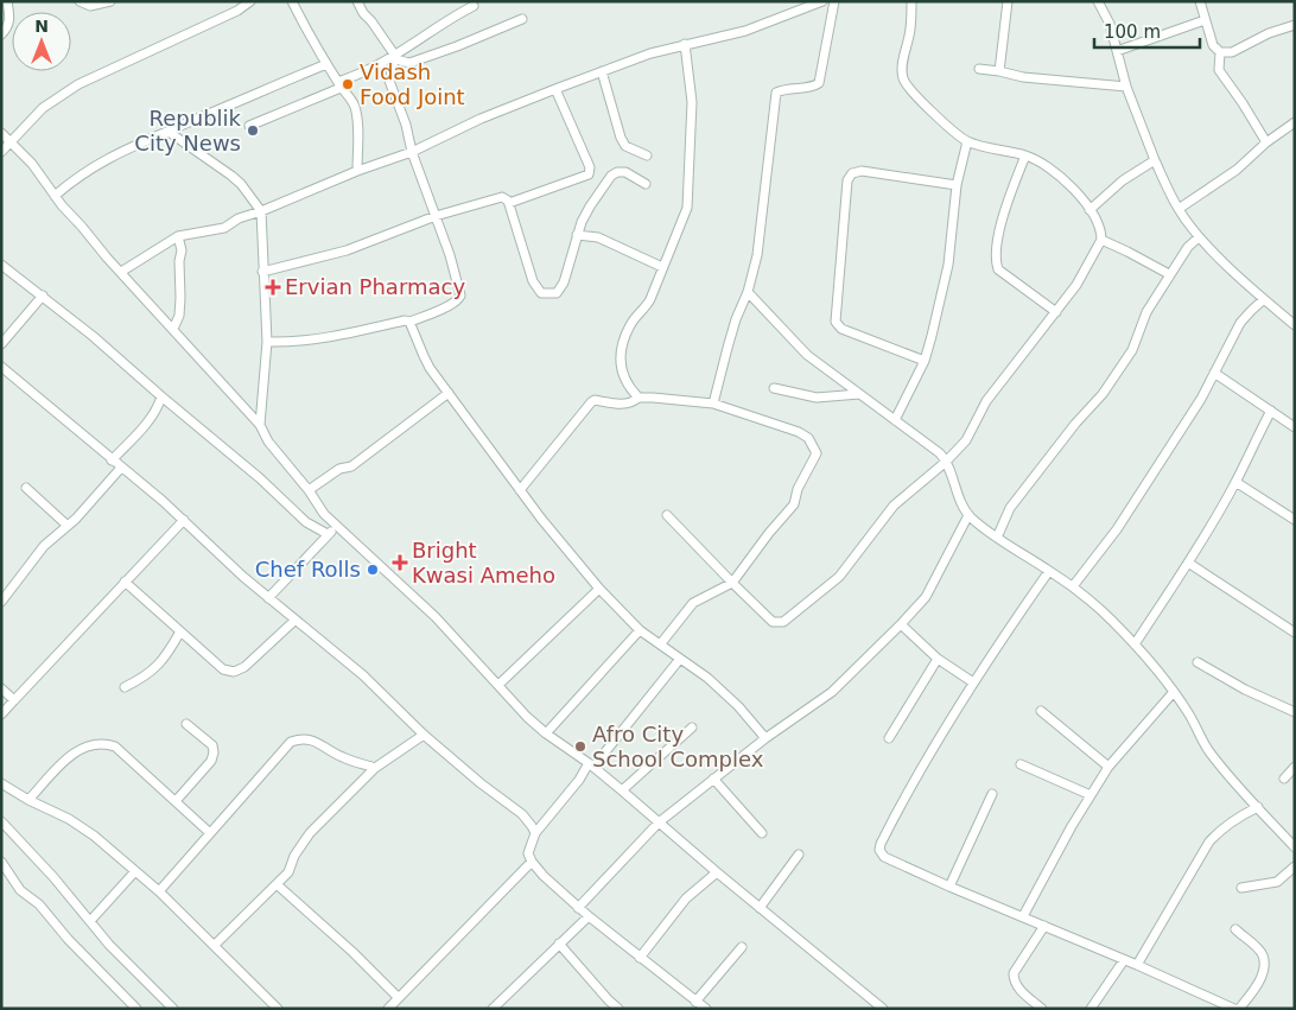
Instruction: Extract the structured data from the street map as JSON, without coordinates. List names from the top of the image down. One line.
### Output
{"places":{"other":["Vidash Food Joint","Republik City News","Chef Rolls","Afro City School Complex"],"health":["Ervian Pharmacy","Bright Kwasi Ameho"]},"scale_bar":"100 m","north":"top"}
